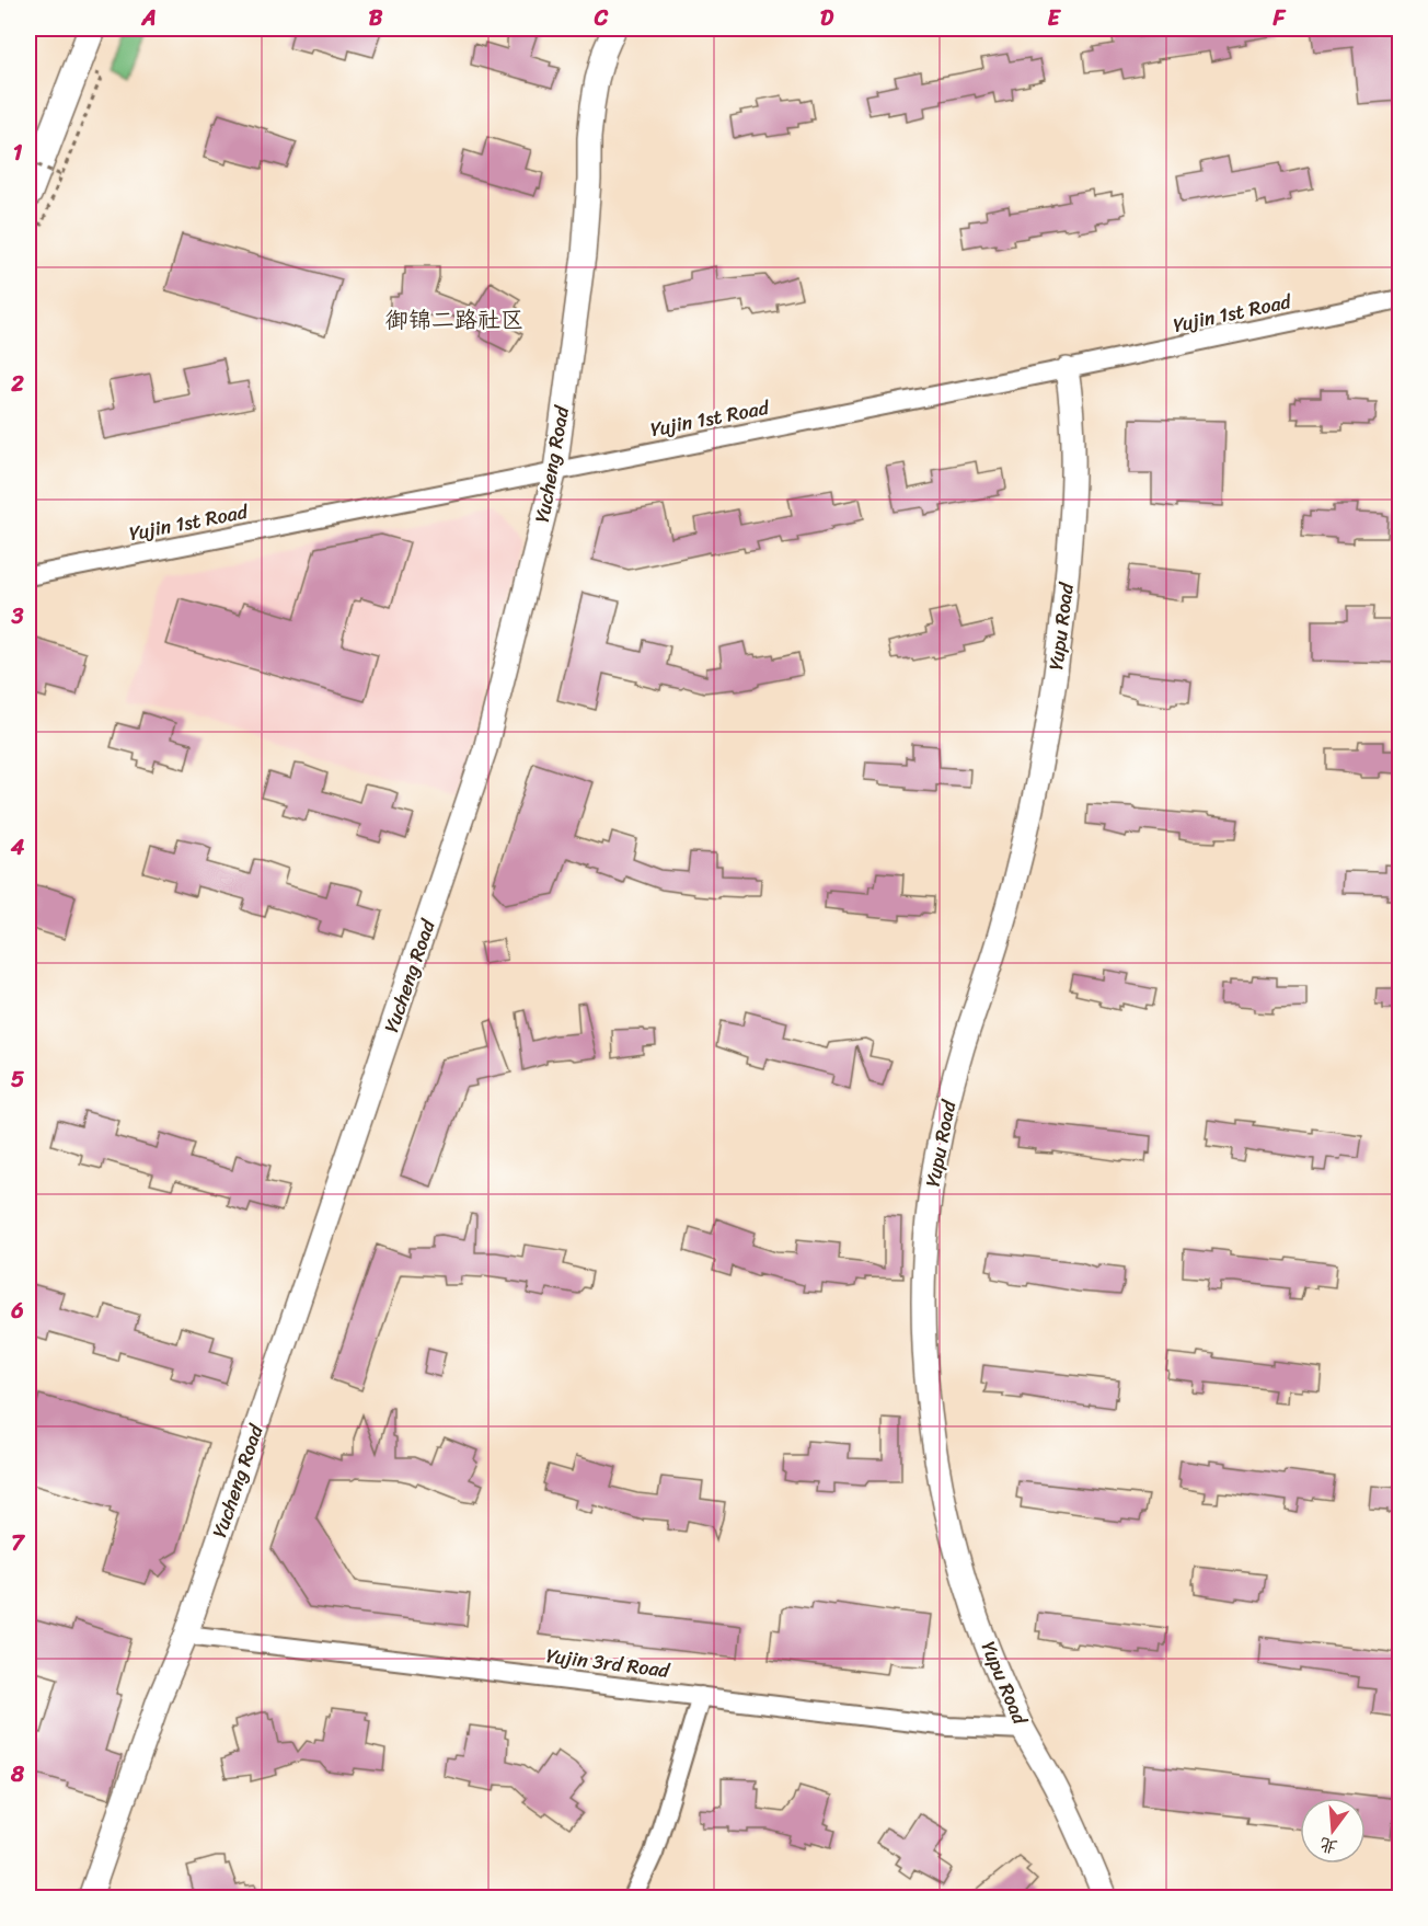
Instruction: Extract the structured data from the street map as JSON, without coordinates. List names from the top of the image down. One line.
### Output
{"streets":{"street":["Yujin 1st Road","Yucheng Road","Yupu Road","Yujin 3rd Road"]},"crossings":[["Yujin 1st Road","Yucheng Road"],["Yujin 1st Road","Yupu Road"],["Yucheng Road","Yujin 3rd Road"],["Yupu Road","Yujin 3rd Road"]],"districts":["御锦二路社区"],"north":"bottom","grid":{"columns":["A","B","C","D","E","F"],"rows":["1","2","3","4","5","6","7","8"]}}
